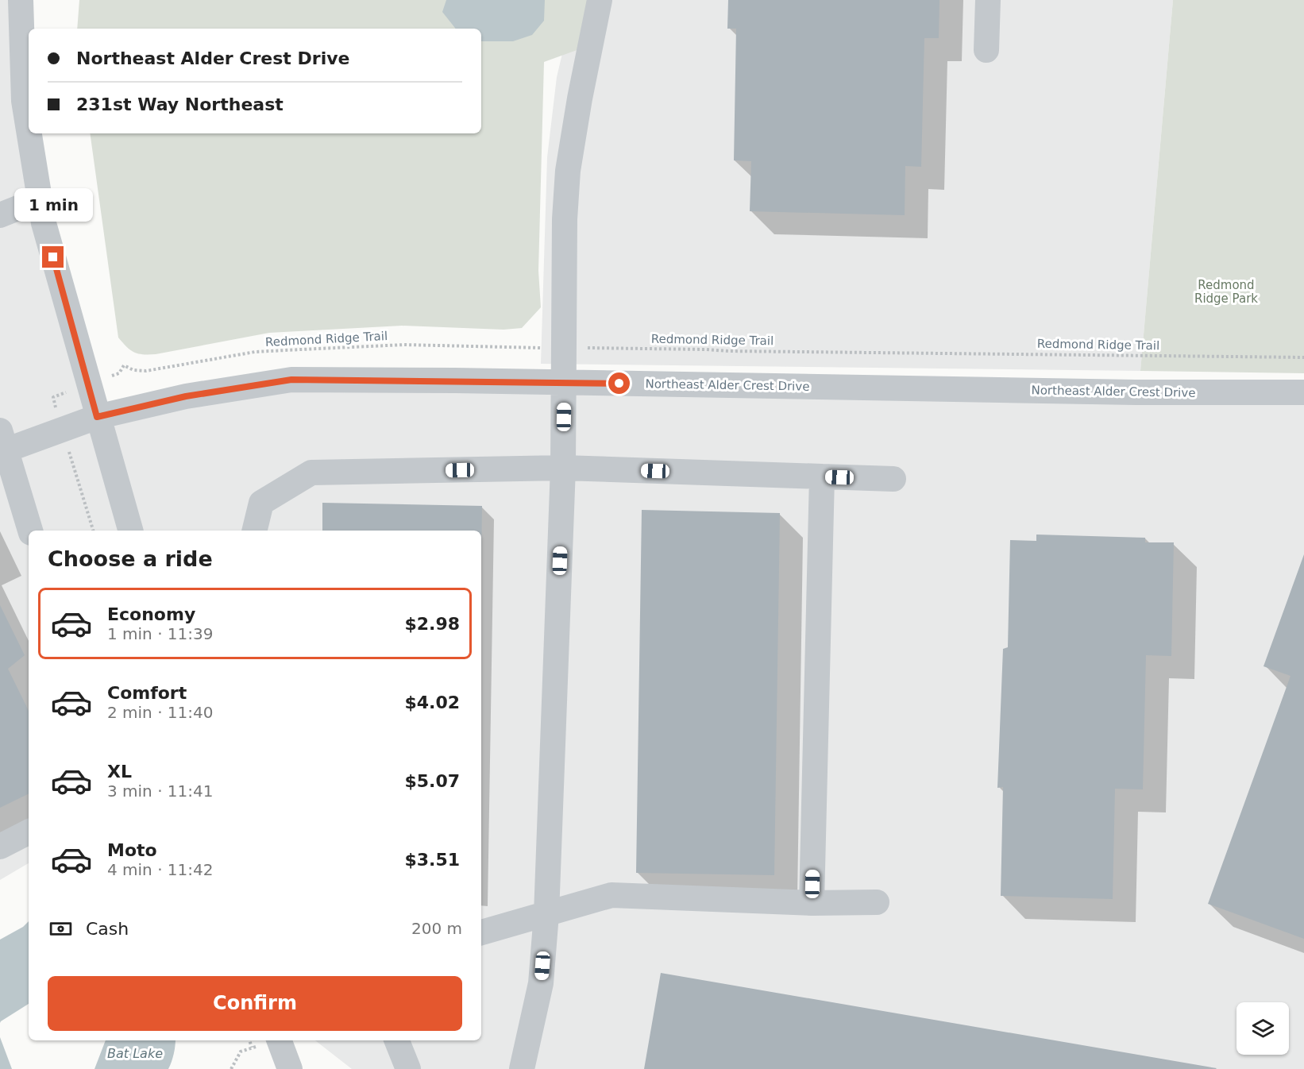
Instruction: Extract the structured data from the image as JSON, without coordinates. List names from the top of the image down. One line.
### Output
{"streets":{"street":["Northeast Alder Crest Drive"],"path":["Redmond Ridge Trail"]},"water":["Bat Lake"],"parks":["Redmond Ridge Park"],"page":{"banner":["Northeast Alder Crest Drive","231st Way Northeast"],"bubble":"1 min","heading":"Choose a ride","list":[{"name":"Economy","note":"1 min · 11:39","value":"$2.98"},{"name":"Comfort","note":"2 min · 11:40","value":"$4.02"},{"name":"XL","note":"3 min · 11:41","value":"$5.07"},{"name":"Moto","note":"4 min · 11:42","value":"$3.51"}],"pay":["Cash","200 m"],"buttons":"Confirm"}}
